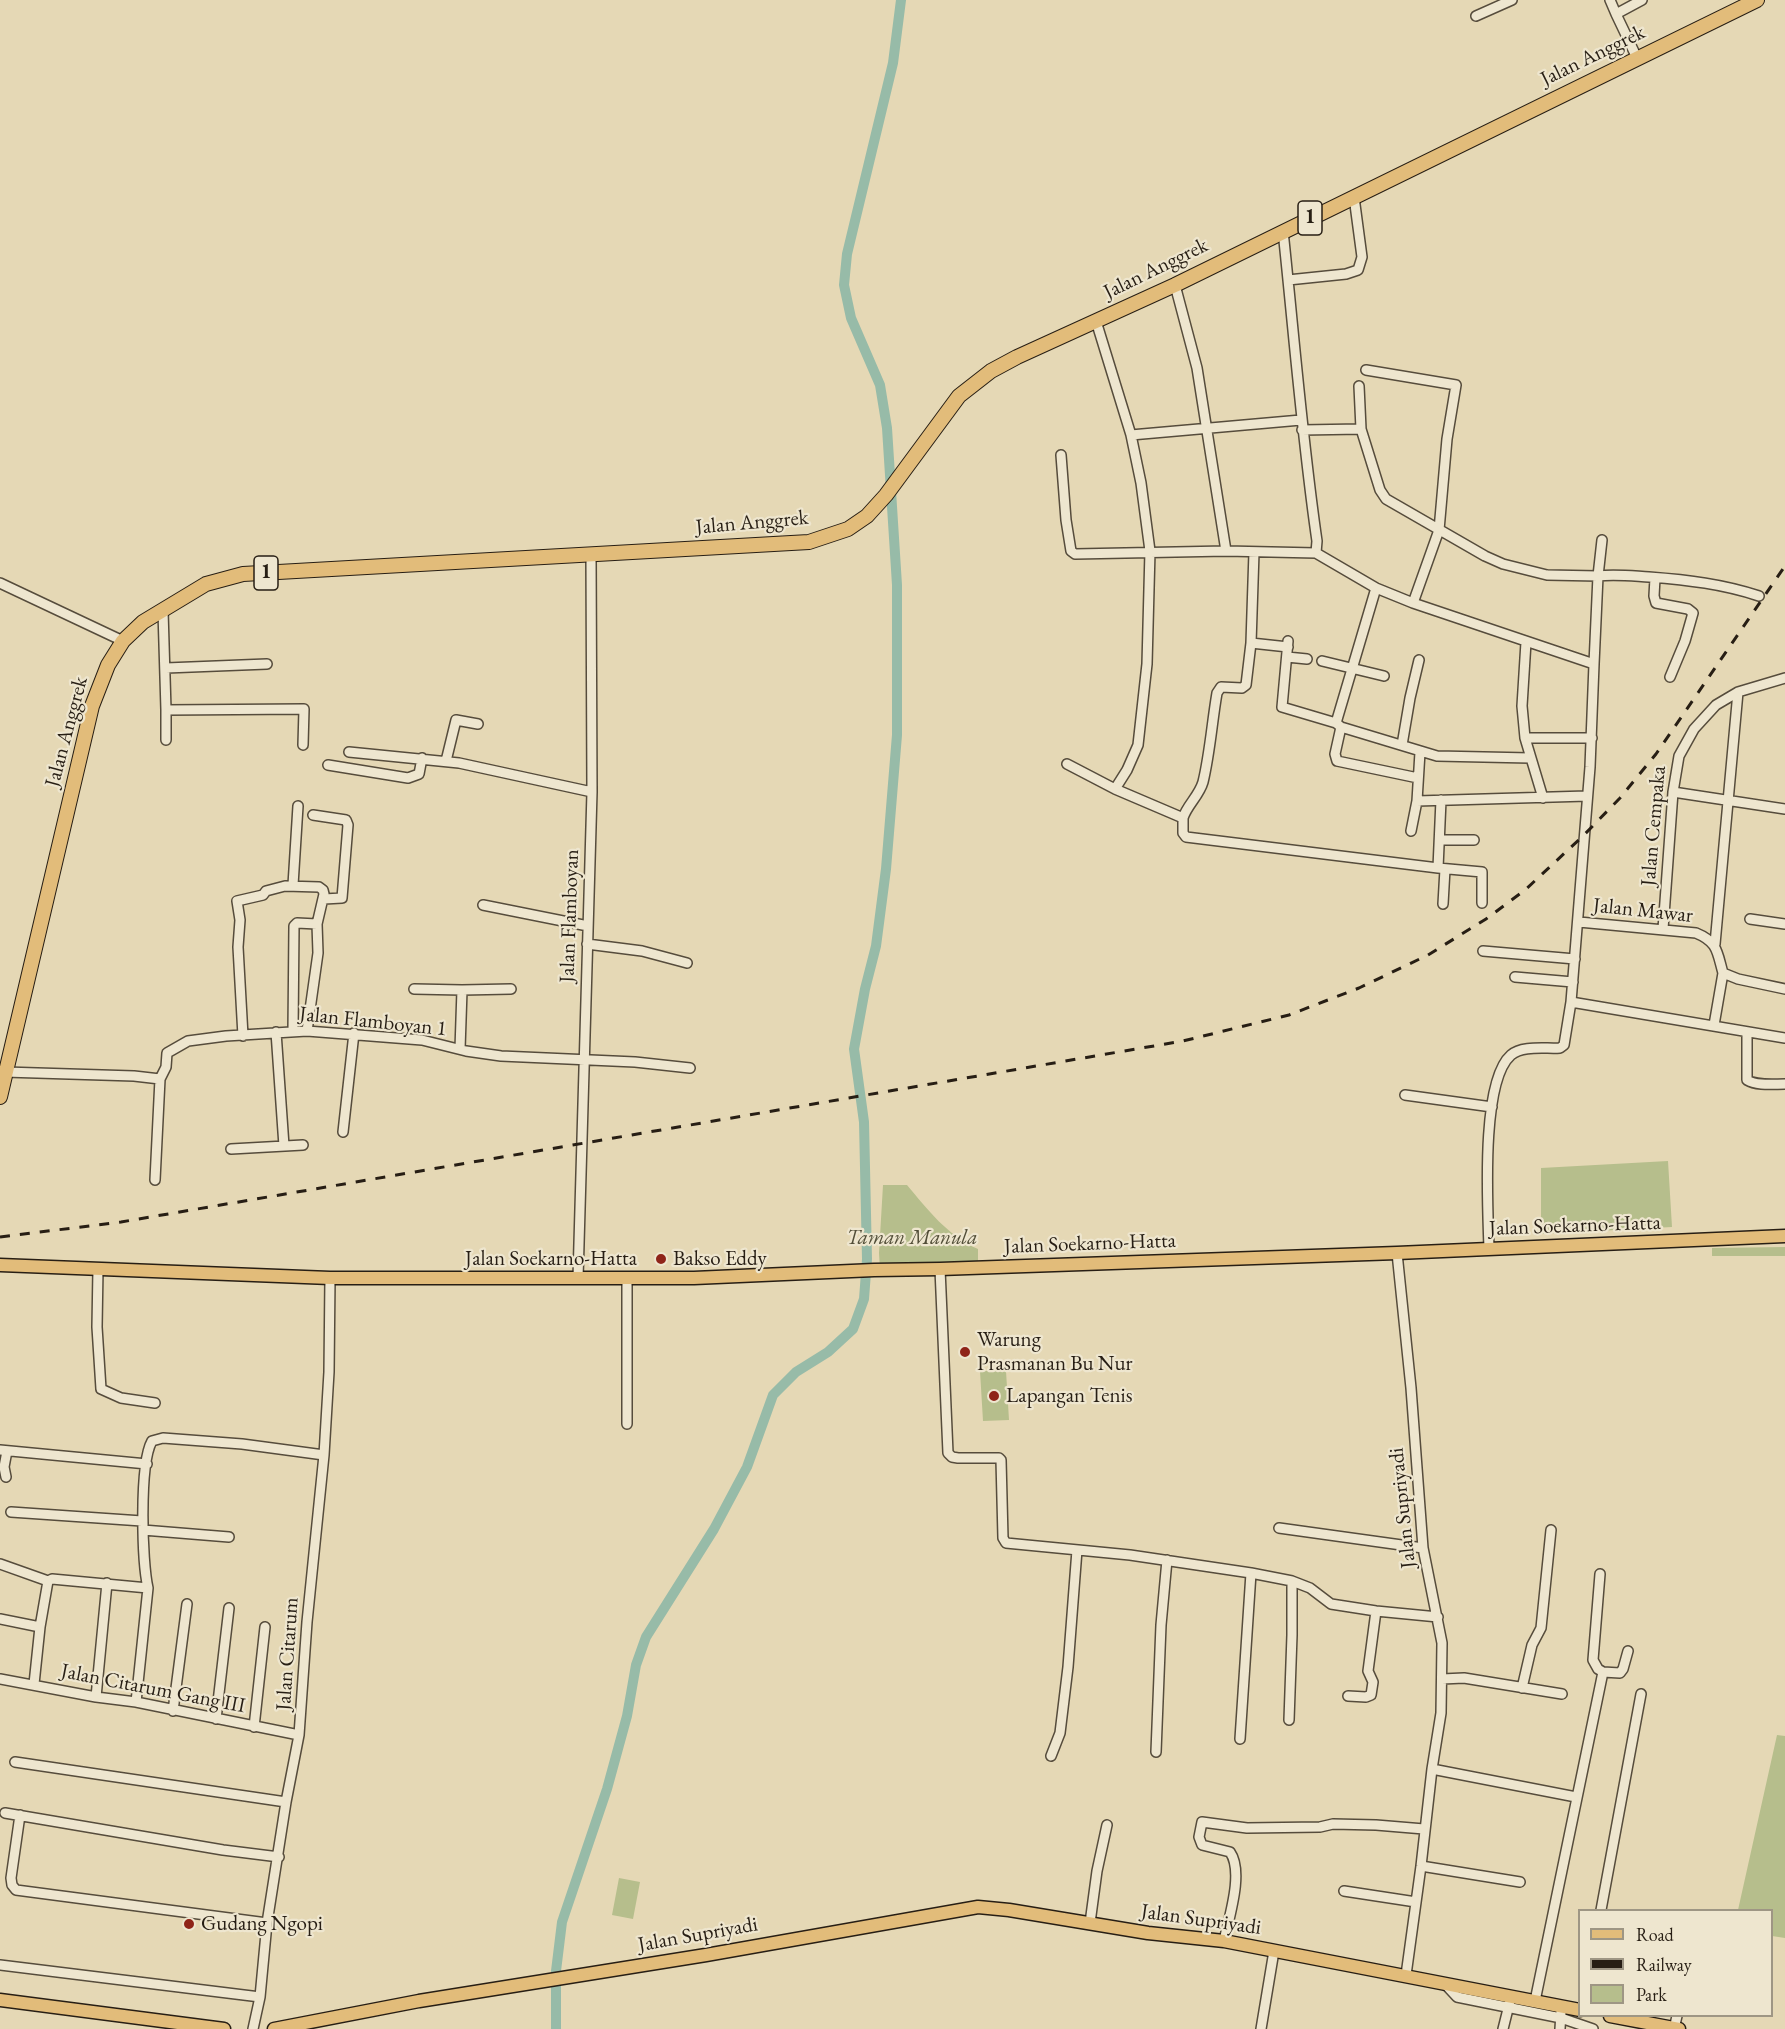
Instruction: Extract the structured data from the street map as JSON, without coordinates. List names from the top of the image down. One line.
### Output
{"streets":{"highway":["Jalan Anggrek","1"],"main road":["Jalan Soekarno-Hatta","Jalan Supriyadi"],"street":["Jalan Cempaka","Jalan Mawar","Jalan Flamboyan","Jalan Flamboyan 1","Jalan Citarum","Jalan Citarum Gang III"]},"crossings":[["Jalan Anggrek","Jalan Flamboyan"],["Jalan Cempaka","Jalan Mawar"],["Jalan Flamboyan","Jalan Flamboyan 1"],["Jalan Flamboyan","Jalan Soekarno-Hatta"],["Jalan Soekarno-Hatta","Jalan Supriyadi"],["Jalan Soekarno-Hatta","Jalan Citarum"],["Jalan Citarum","Jalan Citarum Gang III"]],"parks":["Taman Manula"],"places":["Bakso Eddy","Warung Prasmanan Bu Nur","Lapangan Tenis","Gudang Ngopi"],"legend":["Road","Railway","Park"]}
